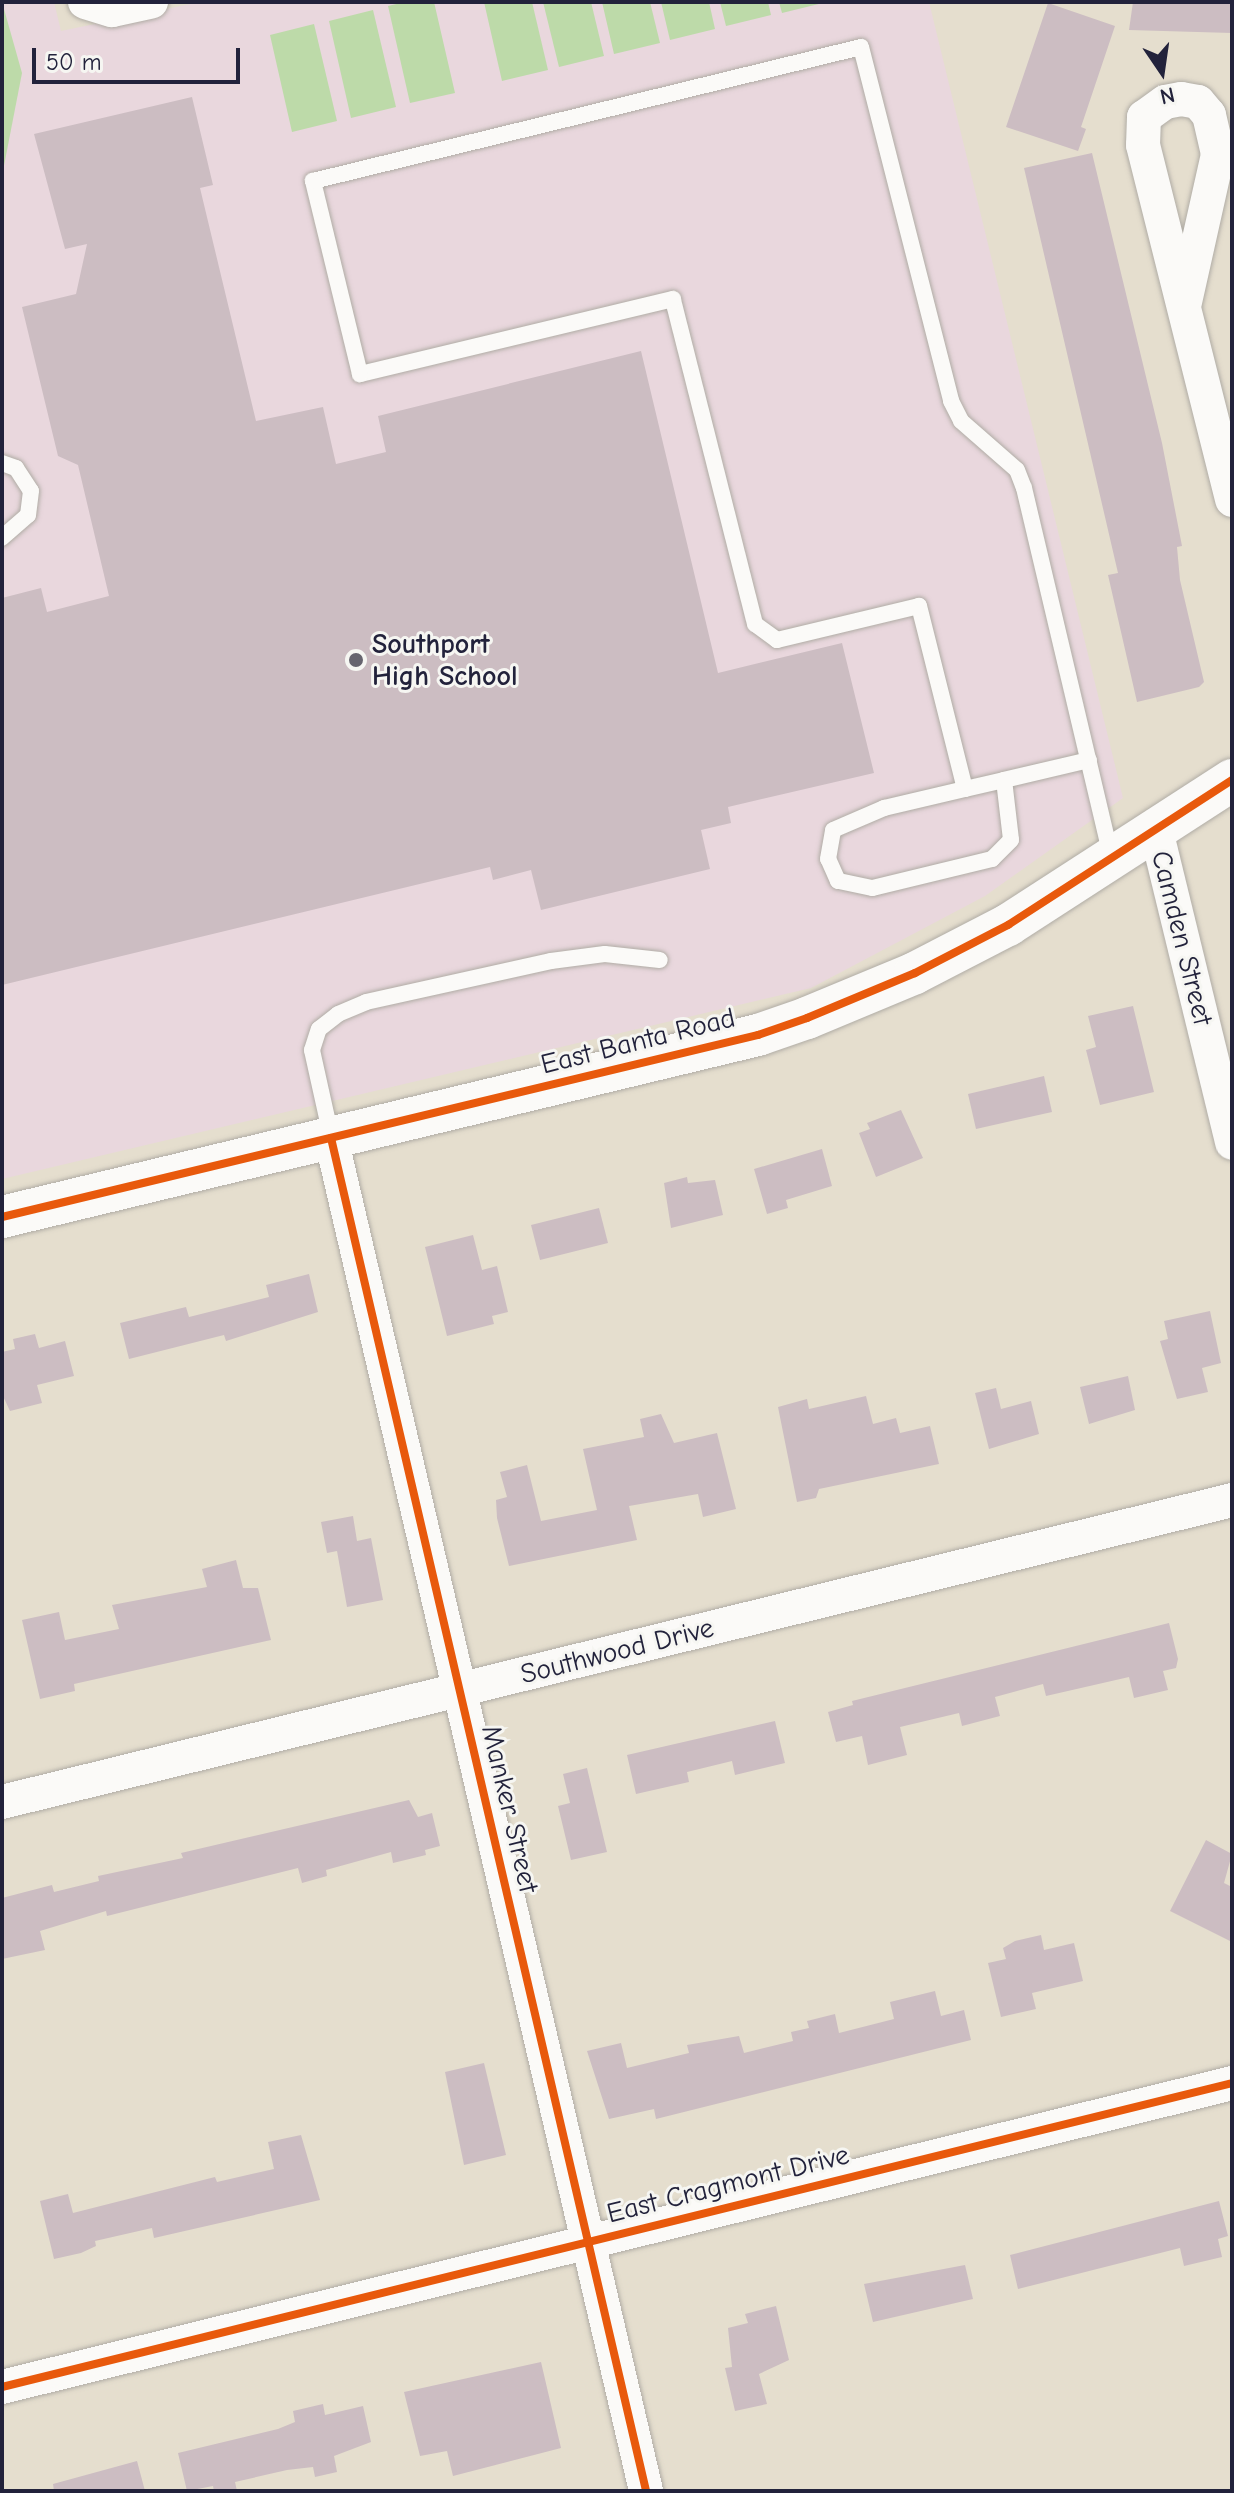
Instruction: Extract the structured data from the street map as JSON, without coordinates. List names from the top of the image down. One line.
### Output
{"streets":{"street":["Camden Street","East Banta Road","Southwood Drive","Manker Street","East Cragmont Drive"]},"crossings":[["Camden Street","East Banta Road"],["East Banta Road","Manker Street"],["Southwood Drive","Manker Street"],["Manker Street","East Cragmont Drive"]],"places":["Southport High School"],"scale_bar":"50 m","north":"bottom"}
